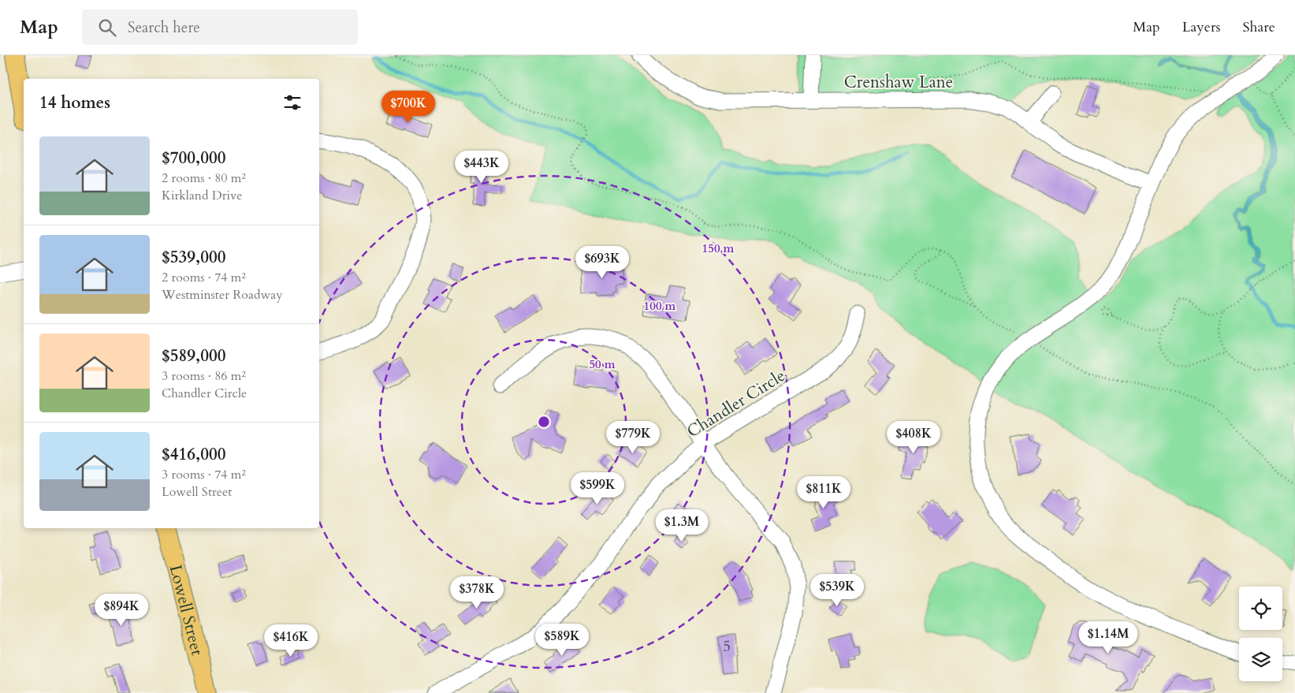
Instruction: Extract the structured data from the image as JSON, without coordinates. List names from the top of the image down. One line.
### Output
{"streets":{"main road":["Lowell Street"],"street":["Crenshaw Lane","Chandler Circle"]},"house_numbers":["5"],"page":{"header":"Map","search":"Search here","nav":["Map","Layers","Share"],"heading":"14 homes","price":["$700K","$443K","$693K","$779K","$408K","$599K","$811K","$1.3M","$539K","$378K","$894K","$1.14M","$589K","$416K"],"list":[{"name":"$700,000","note":"2 rooms · 80 m² · Kirkland Drive"},{"name":"$539,000","note":"2 rooms · 74 m² · Westminster Roadway"},{"name":"$589,000","note":"3 rooms · 86 m² · Chandler Circle"},{"name":"$416,000","note":"3 rooms · 74 m² · Lowell Street"}]},"rings":["150 m","100 m","50 m"]}
